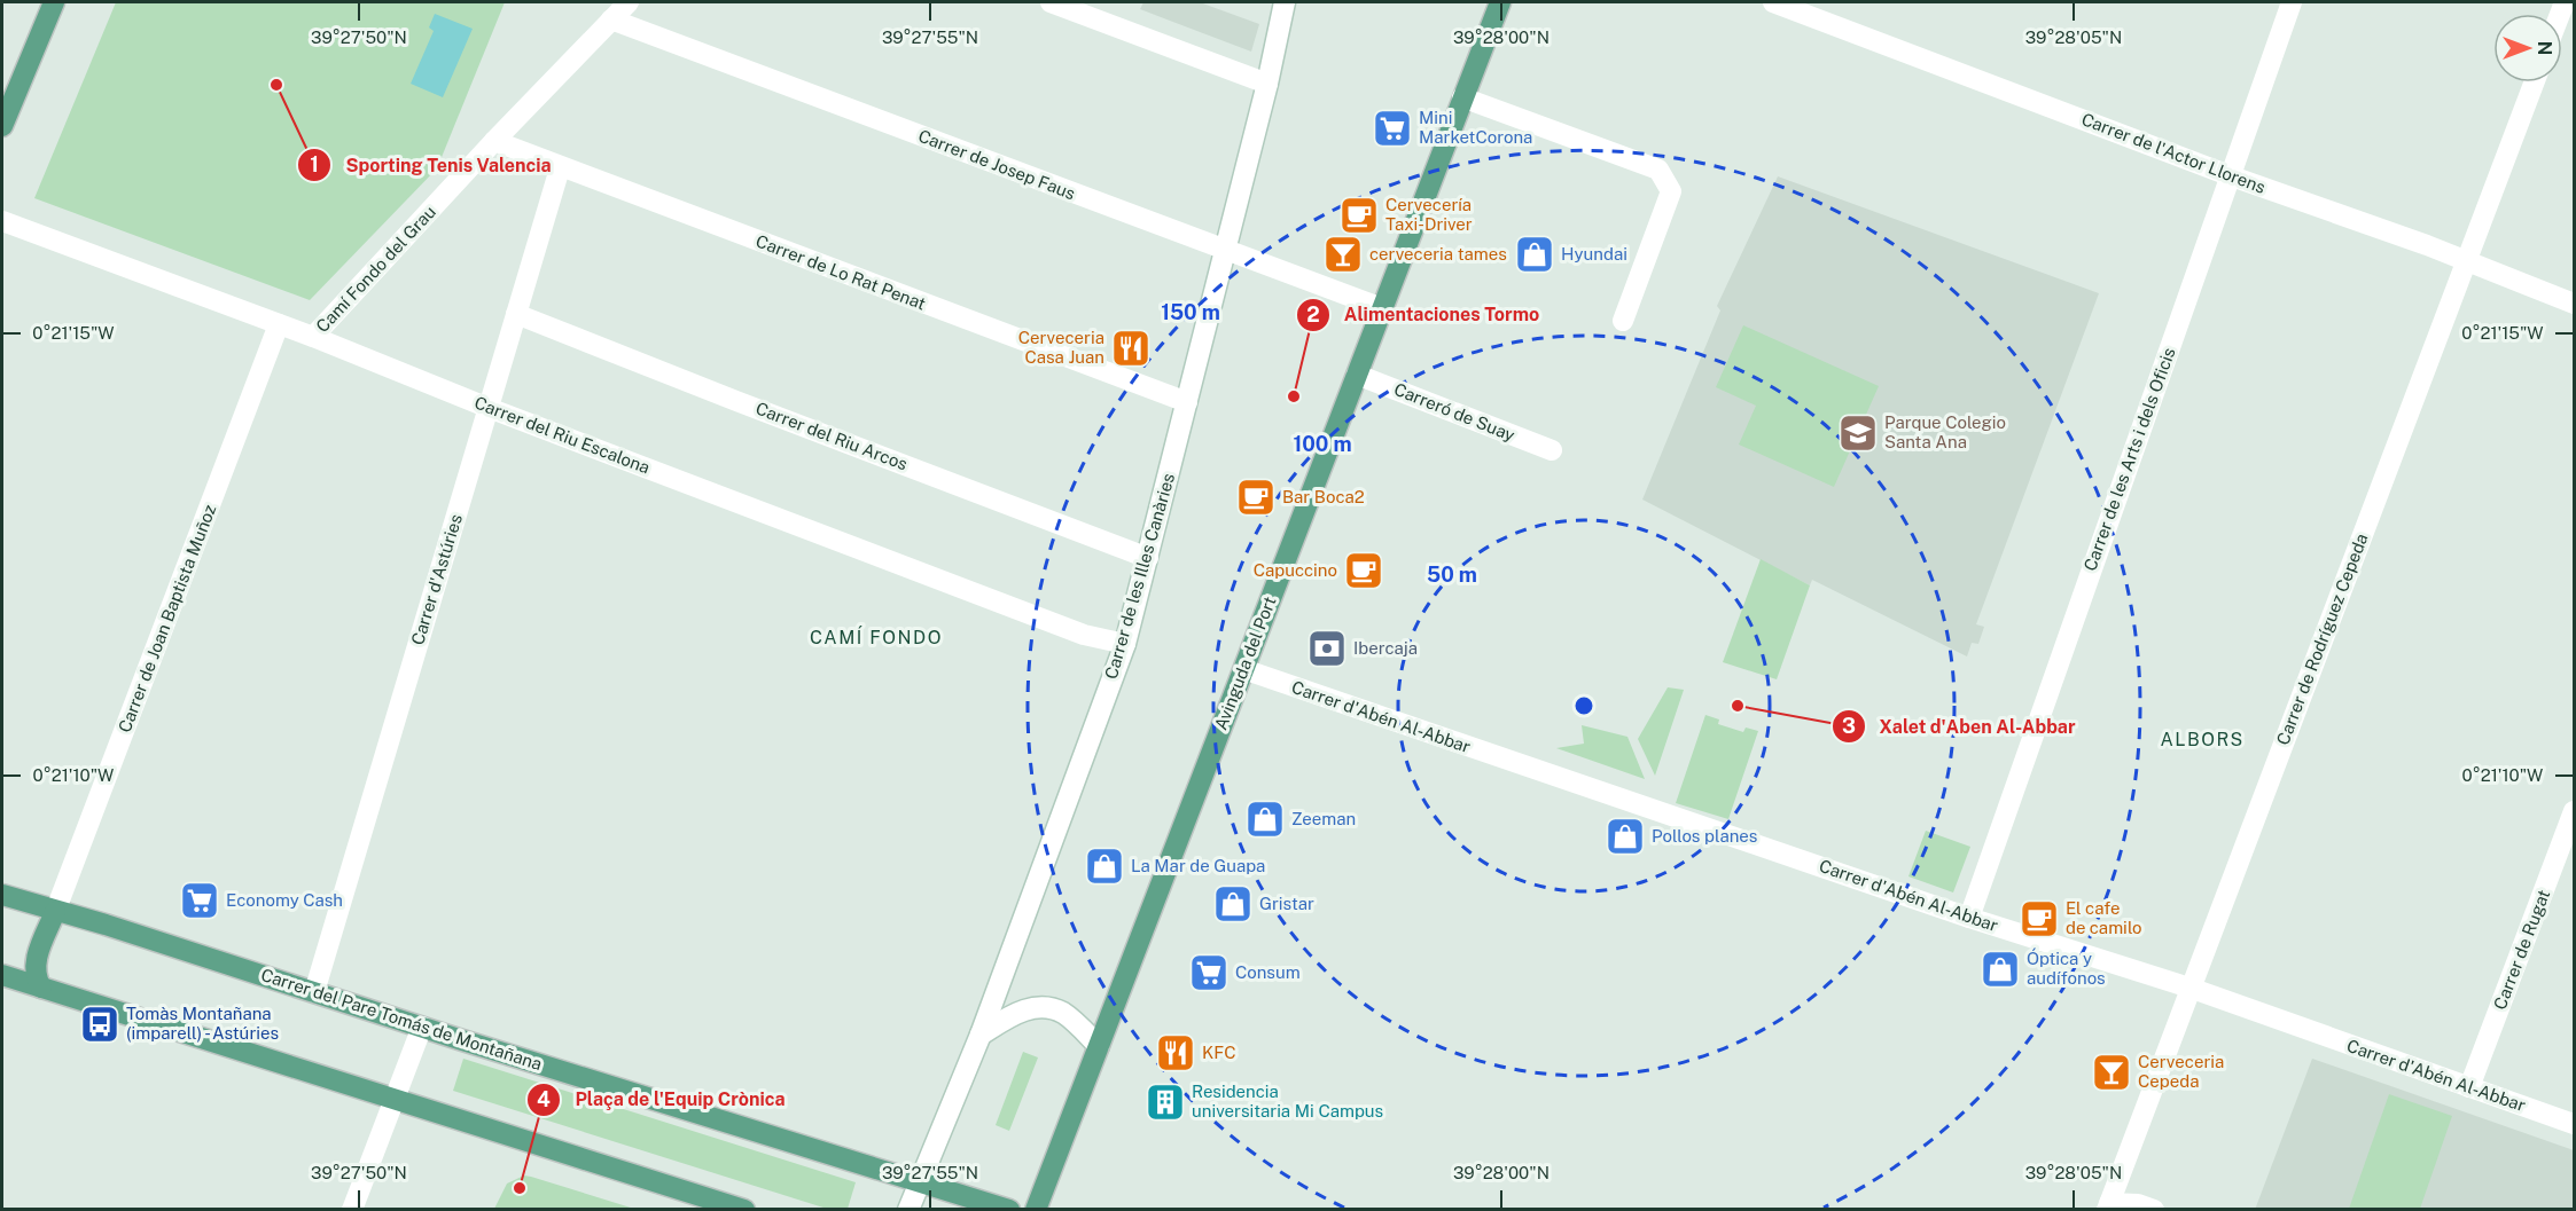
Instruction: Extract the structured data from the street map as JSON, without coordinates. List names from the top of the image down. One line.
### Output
{"streets":{"main road":["Avinguda del Port","Carrer del Pare Tomás de Montañana"],"street":["Carrer de l'Actor Llorens","Carrer de Josep Faus","Camí Fondo del Grau","Carrer de Lo Rat Penat","Carreró de Suay","Carrer del Riu Escalona","Carrer del Riu Arcos","Carrer de les Arts i dels Oficis","Carrer de les Illes Canàries","Carrer d'Astúries","Carrer de Joan Baptista Muñoz","Carrer de Rodríguez Cepeda","Carrer d'Abén Al-Abbar","Carrer de Rugat"]},"crossings":[["Carrer de l'Actor Llorens","Carrer de les Arts i dels Oficis"],["Carrer de l'Actor Llorens","Carrer de Rodríguez Cepeda"],["Carrer de Josep Faus","Carrer de les Illes Canàries"],["Carrer de Josep Faus","Avinguda del Port"],["Camí Fondo del Grau","Carrer de Lo Rat Penat"],["Camí Fondo del Grau","Carrer del Riu Escalona"],["Carrer de Lo Rat Penat","Carrer de les Illes Canàries"],["Carrer de Lo Rat Penat","Carrer d'Astúries"],["Carreró de Suay","Avinguda del Port"],["Carrer del Riu Escalona","Carrer de les Illes Canàries"],["Carrer del Riu Escalona","Carrer d'Astúries"],["Carrer del Riu Escalona","Carrer de Joan Baptista Muñoz"],["Carrer del Riu Arcos","Carrer de les Illes Canàries"],["Carrer del Riu Arcos","Carrer d'Astúries"],["Carrer de les Arts i dels Oficis","Carrer d'Abén Al-Abbar"],["Carrer de les Illes Canàries","Carrer del Pare Tomás de Montañana"],["Carrer d'Astúries","Carrer del Pare Tomás de Montañana"],["Carrer de Joan Baptista Muñoz","Carrer del Pare Tomás de Montañana"],["Carrer de Rodríguez Cepeda","Carrer d'Abén Al-Abbar"],["Avinguda del Port","Carrer d'Abén Al-Abbar"],["Carrer d'Abén Al-Abbar","Carrer de Rugat"]],"districts":["CAMÍ FONDO","ALBORS"],"places":{"other":["Sporting Tenis Valencia","Alimentaciones Tormo","Xalet d'Aben Al-Abbar","Plaça de l'Equip Crònica"],"supermarket":["Mini MarketCorona","Economy Cash","Consum"],"cafe":["Cervecería Taxi-Driver","Bar Boca2","Capuccino","El cafe de camilo"],"bar":["cerveceria tames","Cerveceria Cepeda"],"shop":["Hyundai","Zeeman","Pollos planes","La Mar de Guapa","Gristar","Óptica y audífonos"],"restaurant":["Cerveceria Casa Juan","KFC"],"school or university":["Parque Colegio Santa Ana"],"bank":["Ibercaja"],"bus stop":["Tomàs Montañana (imparell) - Astúries"],"building":["Residencia universitaria Mi Campus"]},"north":"right","coordinates":["39°27'50\"N","39°27'55\"N","39°28'00\"N","39°28'05\"N","0°21'15\"W","0°21'10\"W"],"rings":["150 m","100 m","50 m"]}
